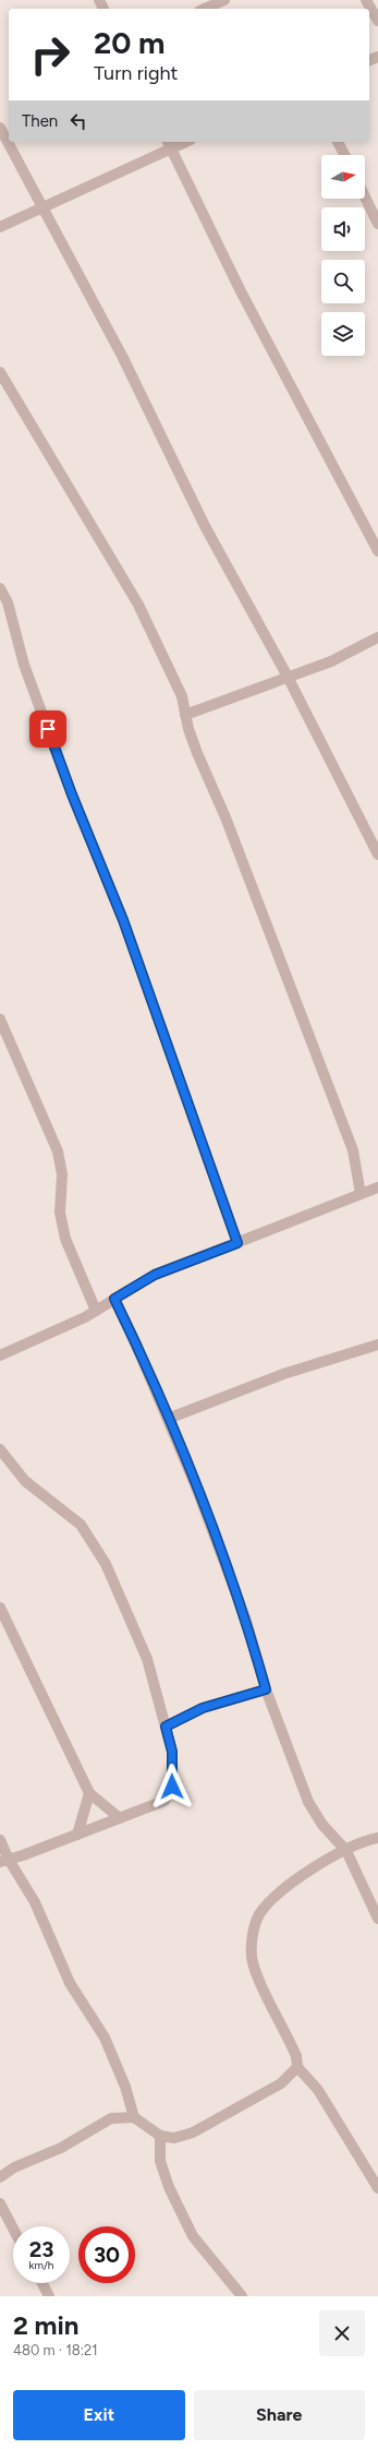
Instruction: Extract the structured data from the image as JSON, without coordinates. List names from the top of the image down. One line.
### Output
{"north":"right","page":{"turn":["20 m","Turn right"],"then":"Then","speed":"23 km/h","limit":"30","heading":["2 min","480 m · 18:21"],"buttons":["Exit","Share"]}}
